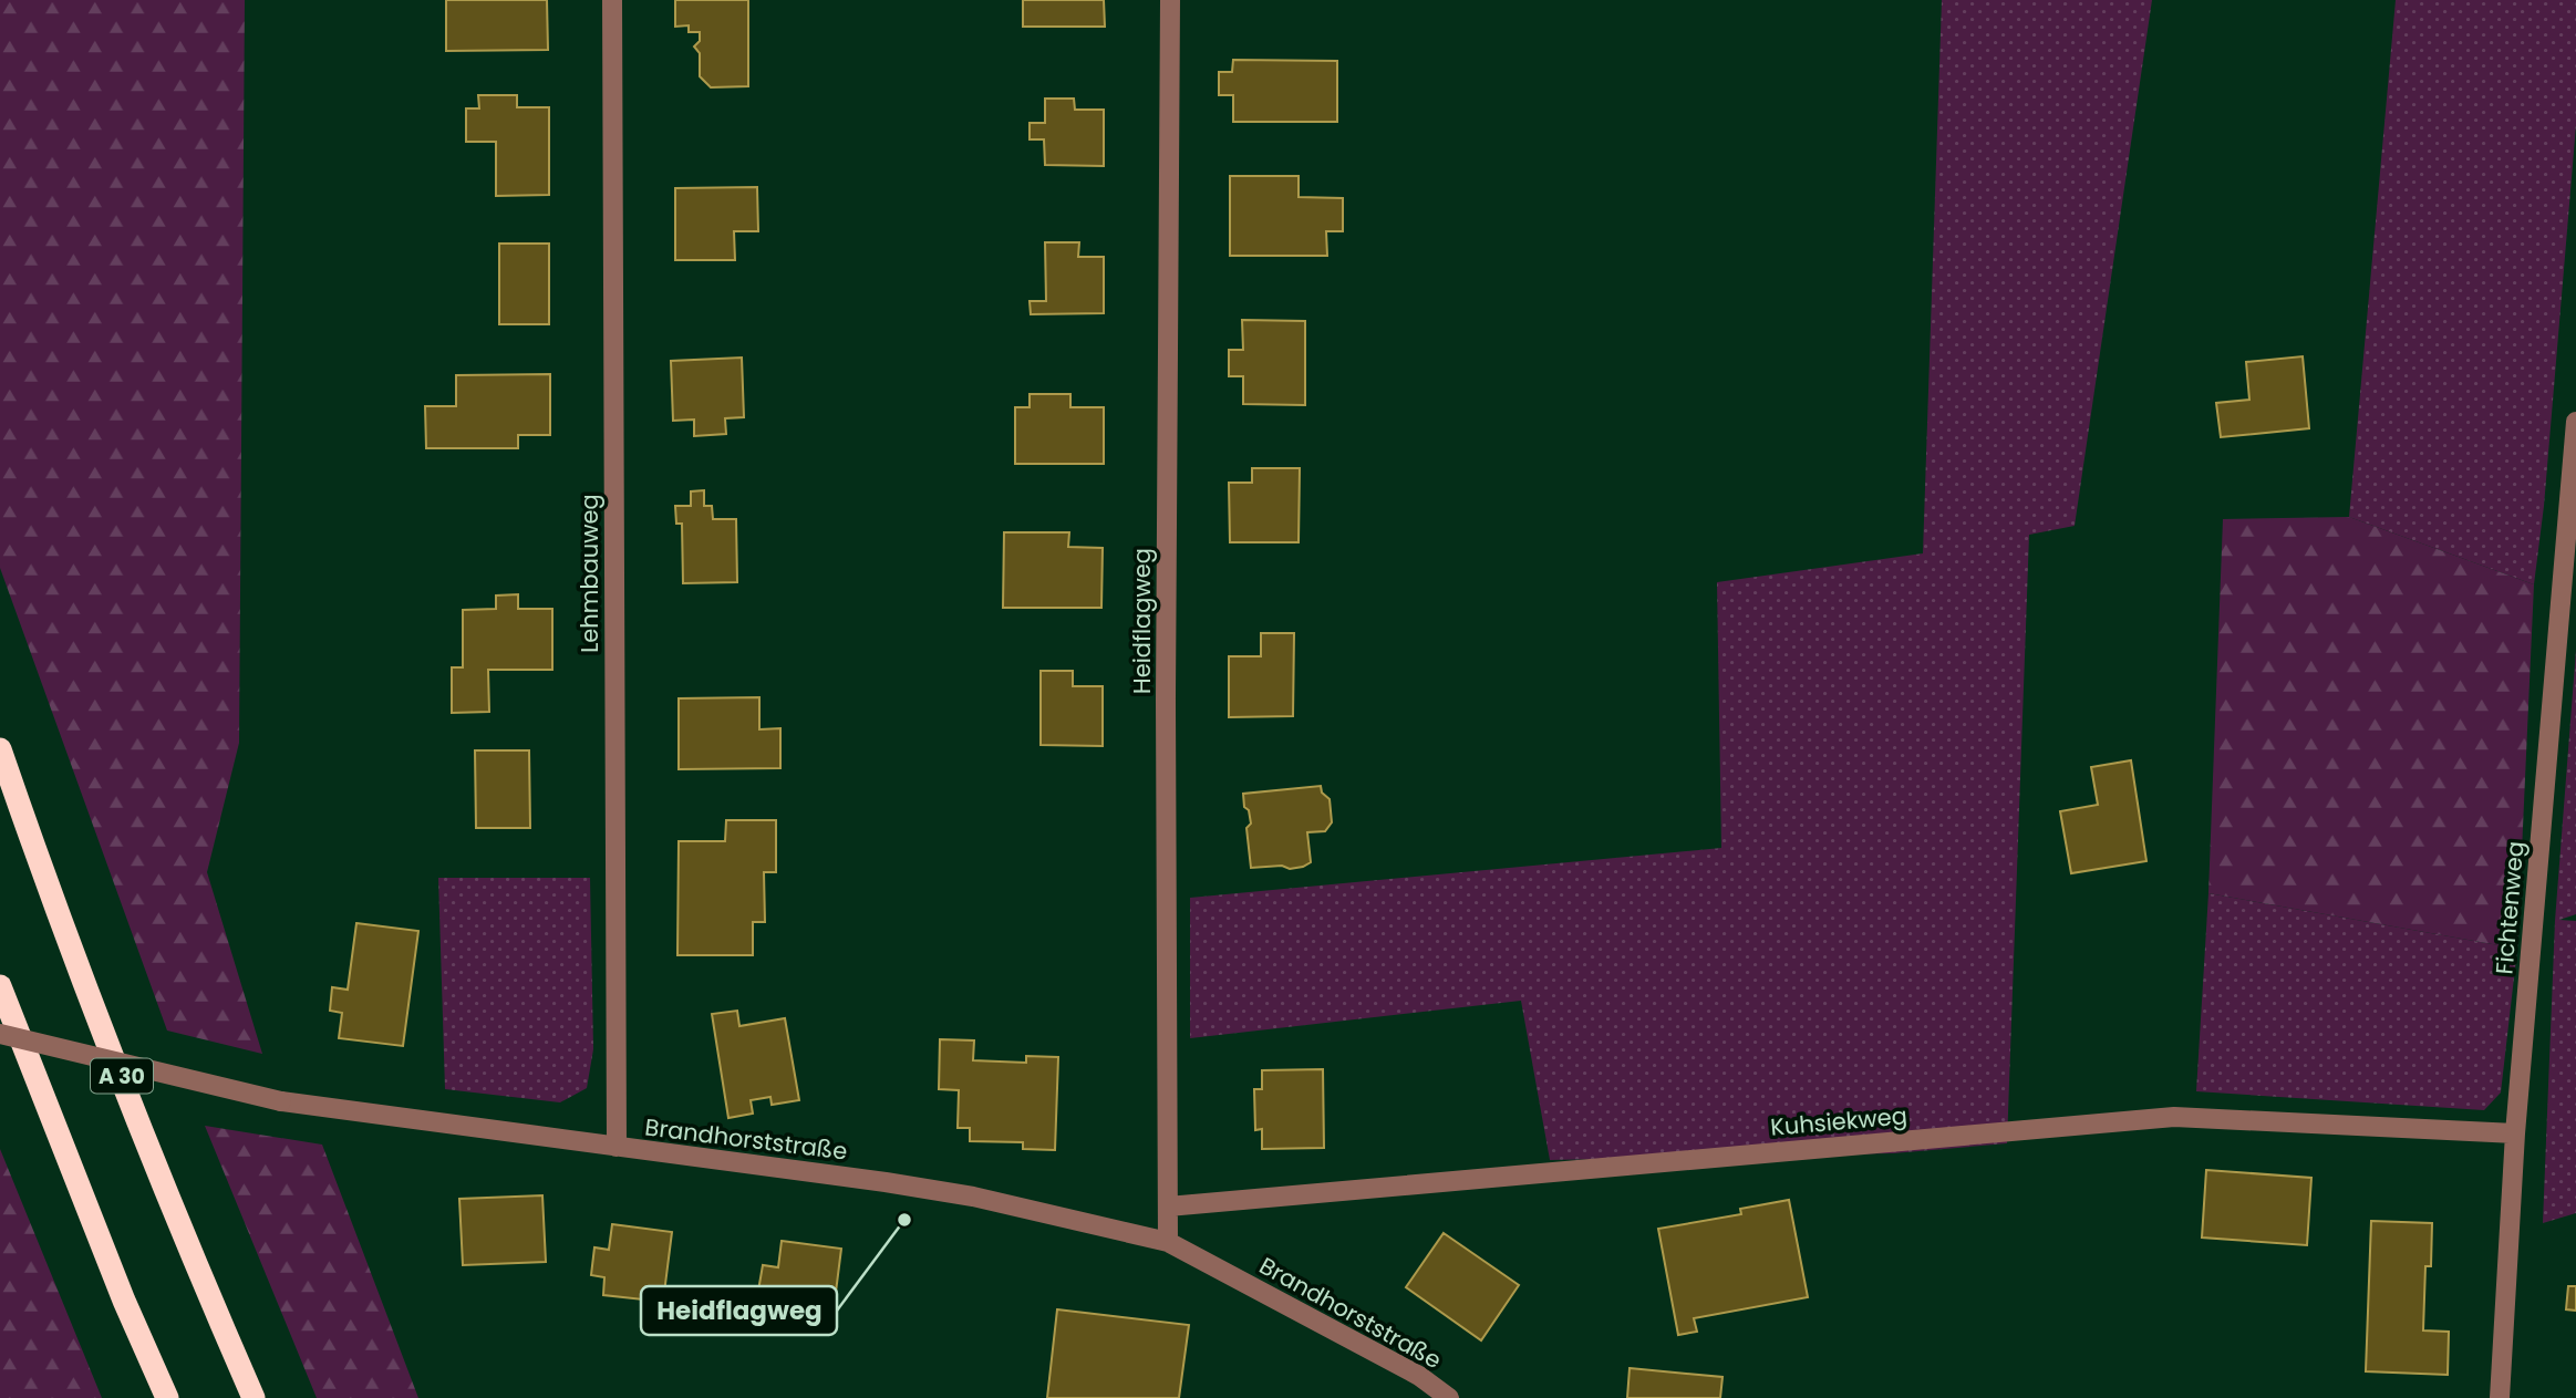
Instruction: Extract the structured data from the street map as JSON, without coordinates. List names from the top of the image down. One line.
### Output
{"streets":{"highway":["A 30"],"street":["Lehmbauweg","Heidflagweg","Fichtenweg","Kuhsiekweg","Brandhorststraße"]},"crossings":[["Lehmbauweg","Brandhorststraße"],["Heidflagweg","Kuhsiekweg"],["Heidflagweg","Brandhorststraße"],["Fichtenweg","Kuhsiekweg"]],"places":["Heidflagweg"]}
